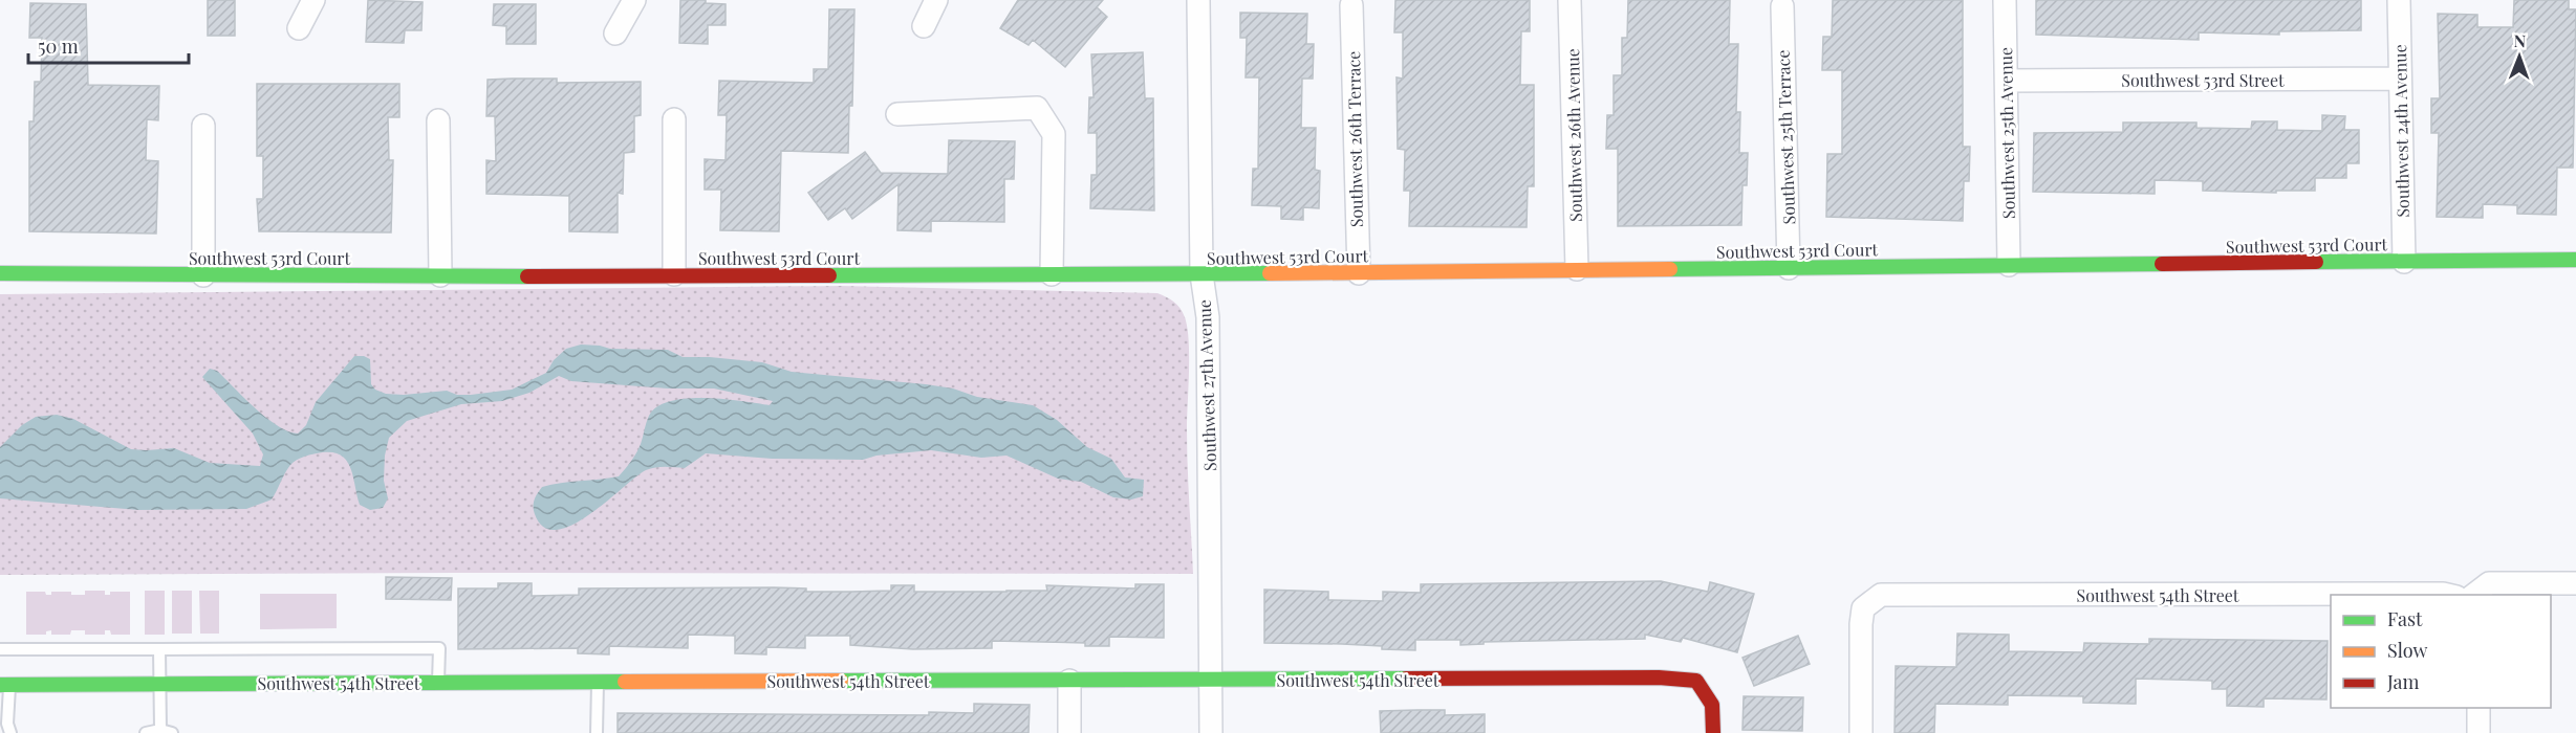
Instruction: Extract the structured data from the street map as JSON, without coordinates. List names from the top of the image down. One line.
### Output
{"streets":{"street":["Southwest 53rd Street","Southwest 24th Avenue","Southwest 25th Avenue","Southwest 26th Avenue","Southwest 25th Terrace","Southwest 26th Terrace","Southwest 53rd Court","Southwest 27th Avenue","Southwest 54th Street"]},"crossings":[["Southwest 53rd Street","Southwest 24th Avenue"],["Southwest 53rd Street","Southwest 25th Avenue"],["Southwest 24th Avenue","Southwest 53rd Court"],["Southwest 25th Avenue","Southwest 53rd Court"],["Southwest 26th Avenue","Southwest 53rd Court"],["Southwest 25th Terrace","Southwest 53rd Court"],["Southwest 26th Terrace","Southwest 53rd Court"],["Southwest 53rd Court","Southwest 27th Avenue"],["Southwest 27th Avenue","Southwest 54th Street"]],"legend":["Fast","Slow","Jam"],"scale_bar":"50 m","north":"top"}
